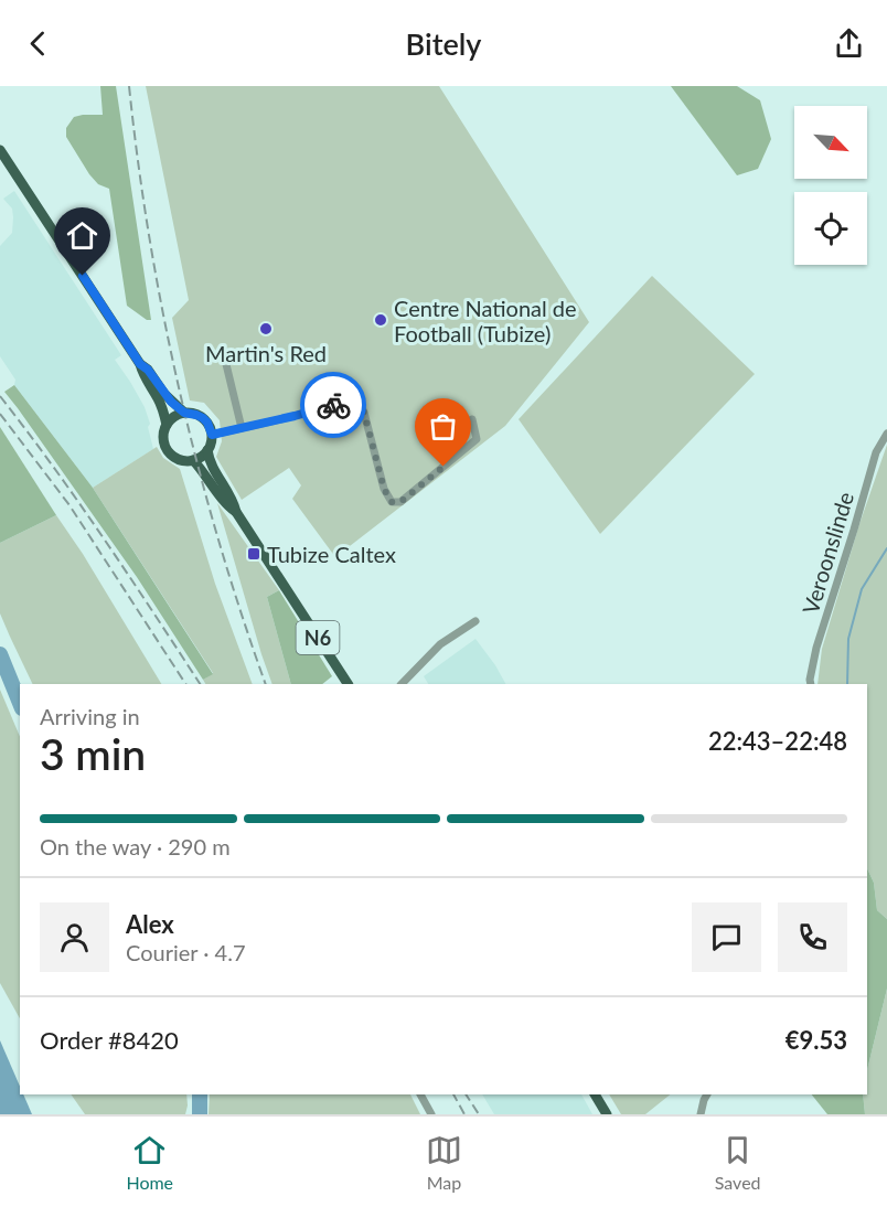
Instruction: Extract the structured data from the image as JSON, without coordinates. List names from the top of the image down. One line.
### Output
{"streets":{"main road":["N6"],"street":["Veroonslinde"]},"places":{"other":["Centre National de Football (Tubize)","Martin's Red"],"transit":["Tubize Caltex"]},"north":"bottom right","page":{"header":"Bitely","heading":["3 min","Arriving in","22:43–22:48"],"panel":["Alex","Courier · 4.7","Order #8420","€9.53"],"bar":"On the way · 290 m","tabs":["Home","Map","Saved"]}}
